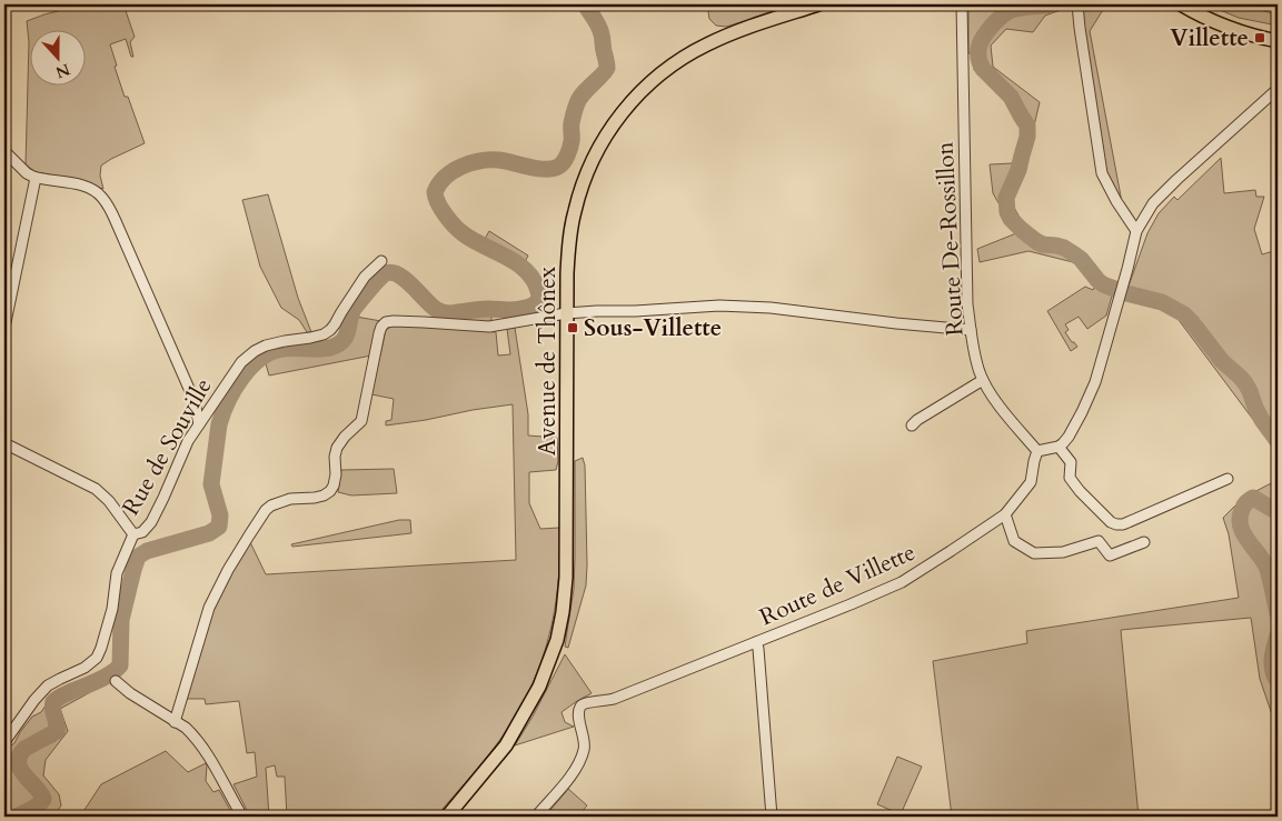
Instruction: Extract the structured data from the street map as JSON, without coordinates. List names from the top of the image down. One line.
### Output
{"streets":{"main road":["Avenue de Thônex"],"street":["Route De-Rossillon","Rue de Souville","Route de Villette"]},"crossings":[["Route De-Rossillon","Route de Villette"]],"places":{"transit":["Villette","Sous-Villette"]},"north":"bottom"}
